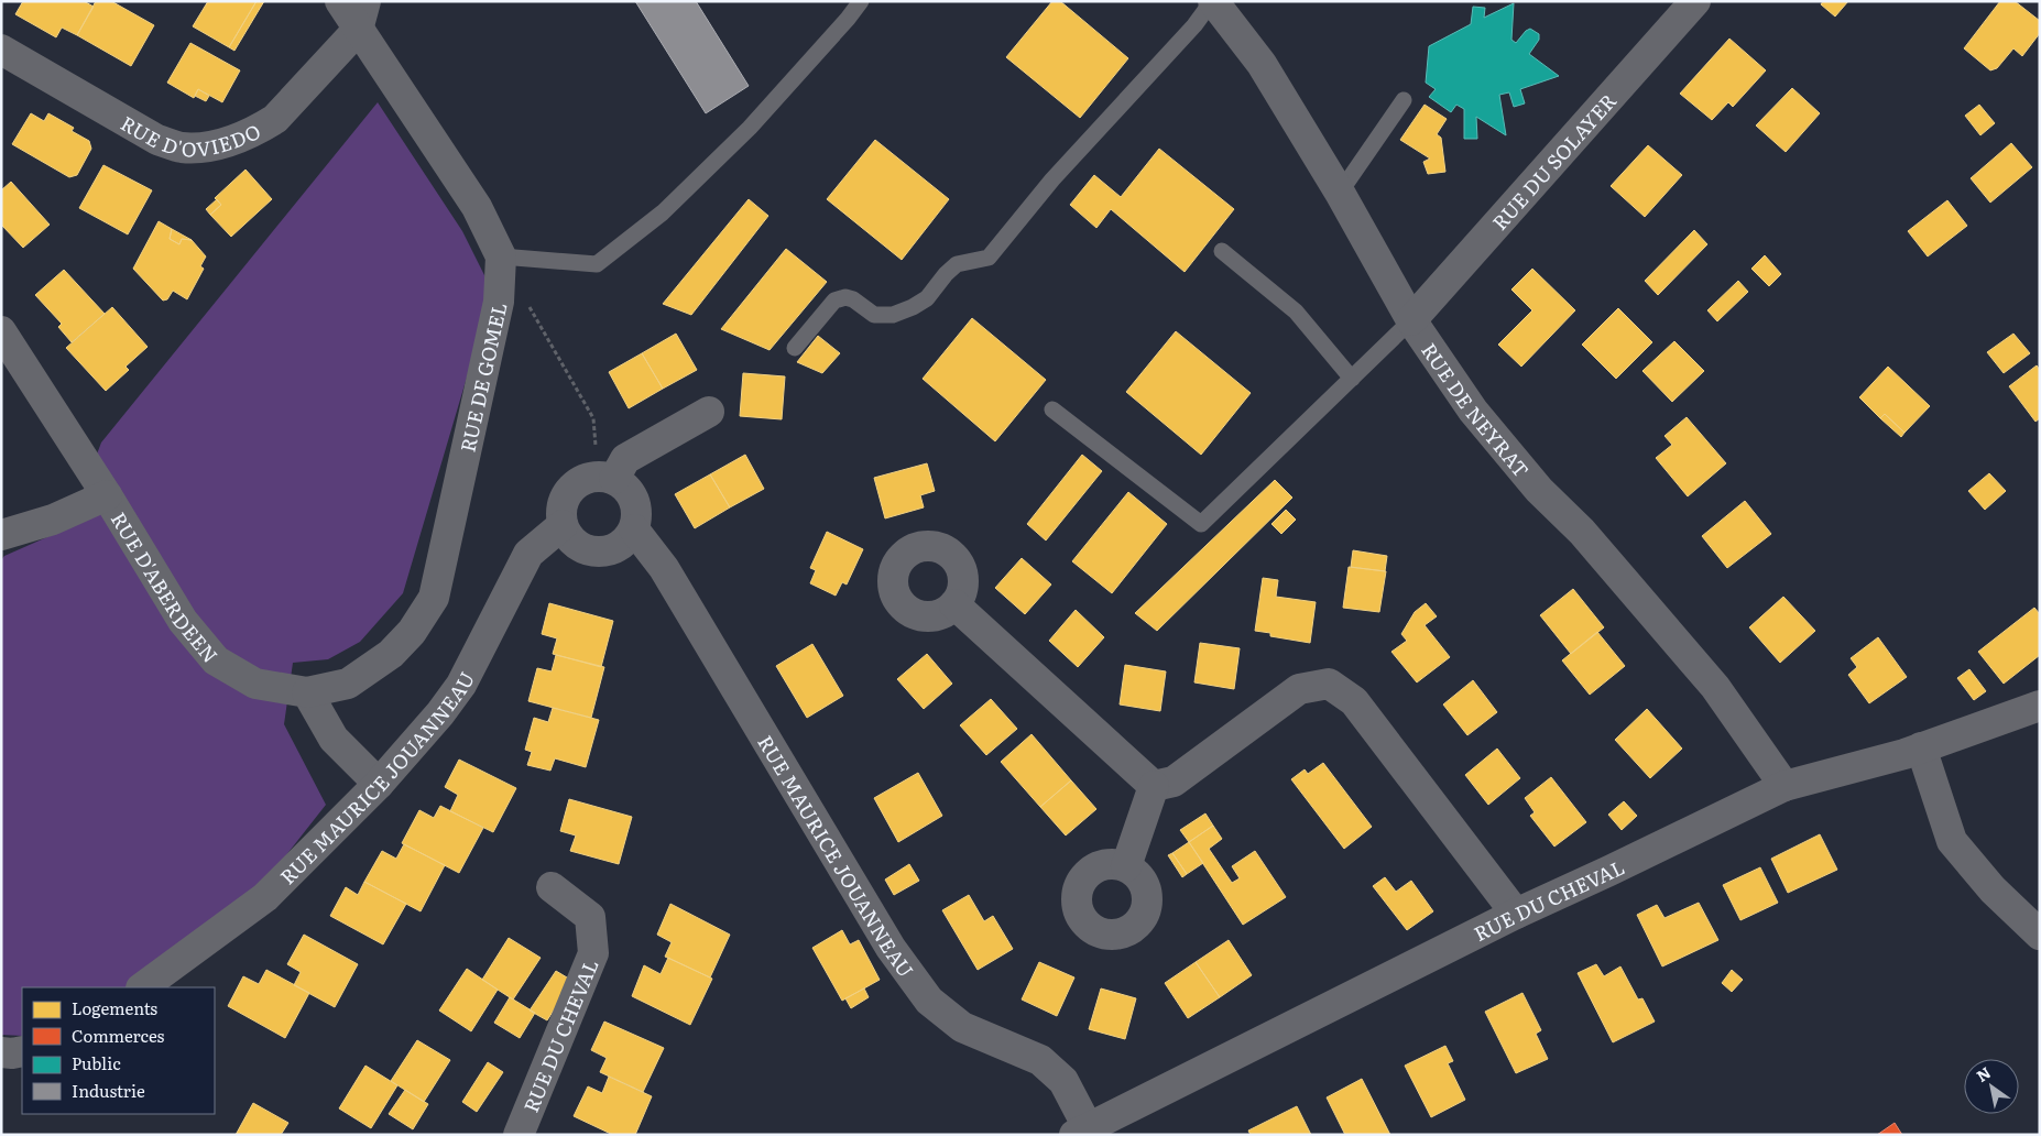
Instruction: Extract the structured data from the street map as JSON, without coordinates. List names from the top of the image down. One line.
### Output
{"streets":{"street":["RUE D'OVIEDO","RUE DU SOLAYER","RUE DE GOMEL","RUE DE NEYRAT","RUE D'ABERDEEN","RUE MAURICE JOUANNEAU","RUE DU CHEVAL"]},"crossings":[["RUE D'OVIEDO","RUE DE GOMEL"],["RUE DU SOLAYER","RUE DE NEYRAT"],["RUE DE GOMEL","RUE D'ABERDEEN"],["RUE DE NEYRAT","RUE DU CHEVAL"],["RUE MAURICE JOUANNEAU","RUE DU CHEVAL"]],"legend":["Logements","Commerces","Public","Industrie"],"north":"top left"}
